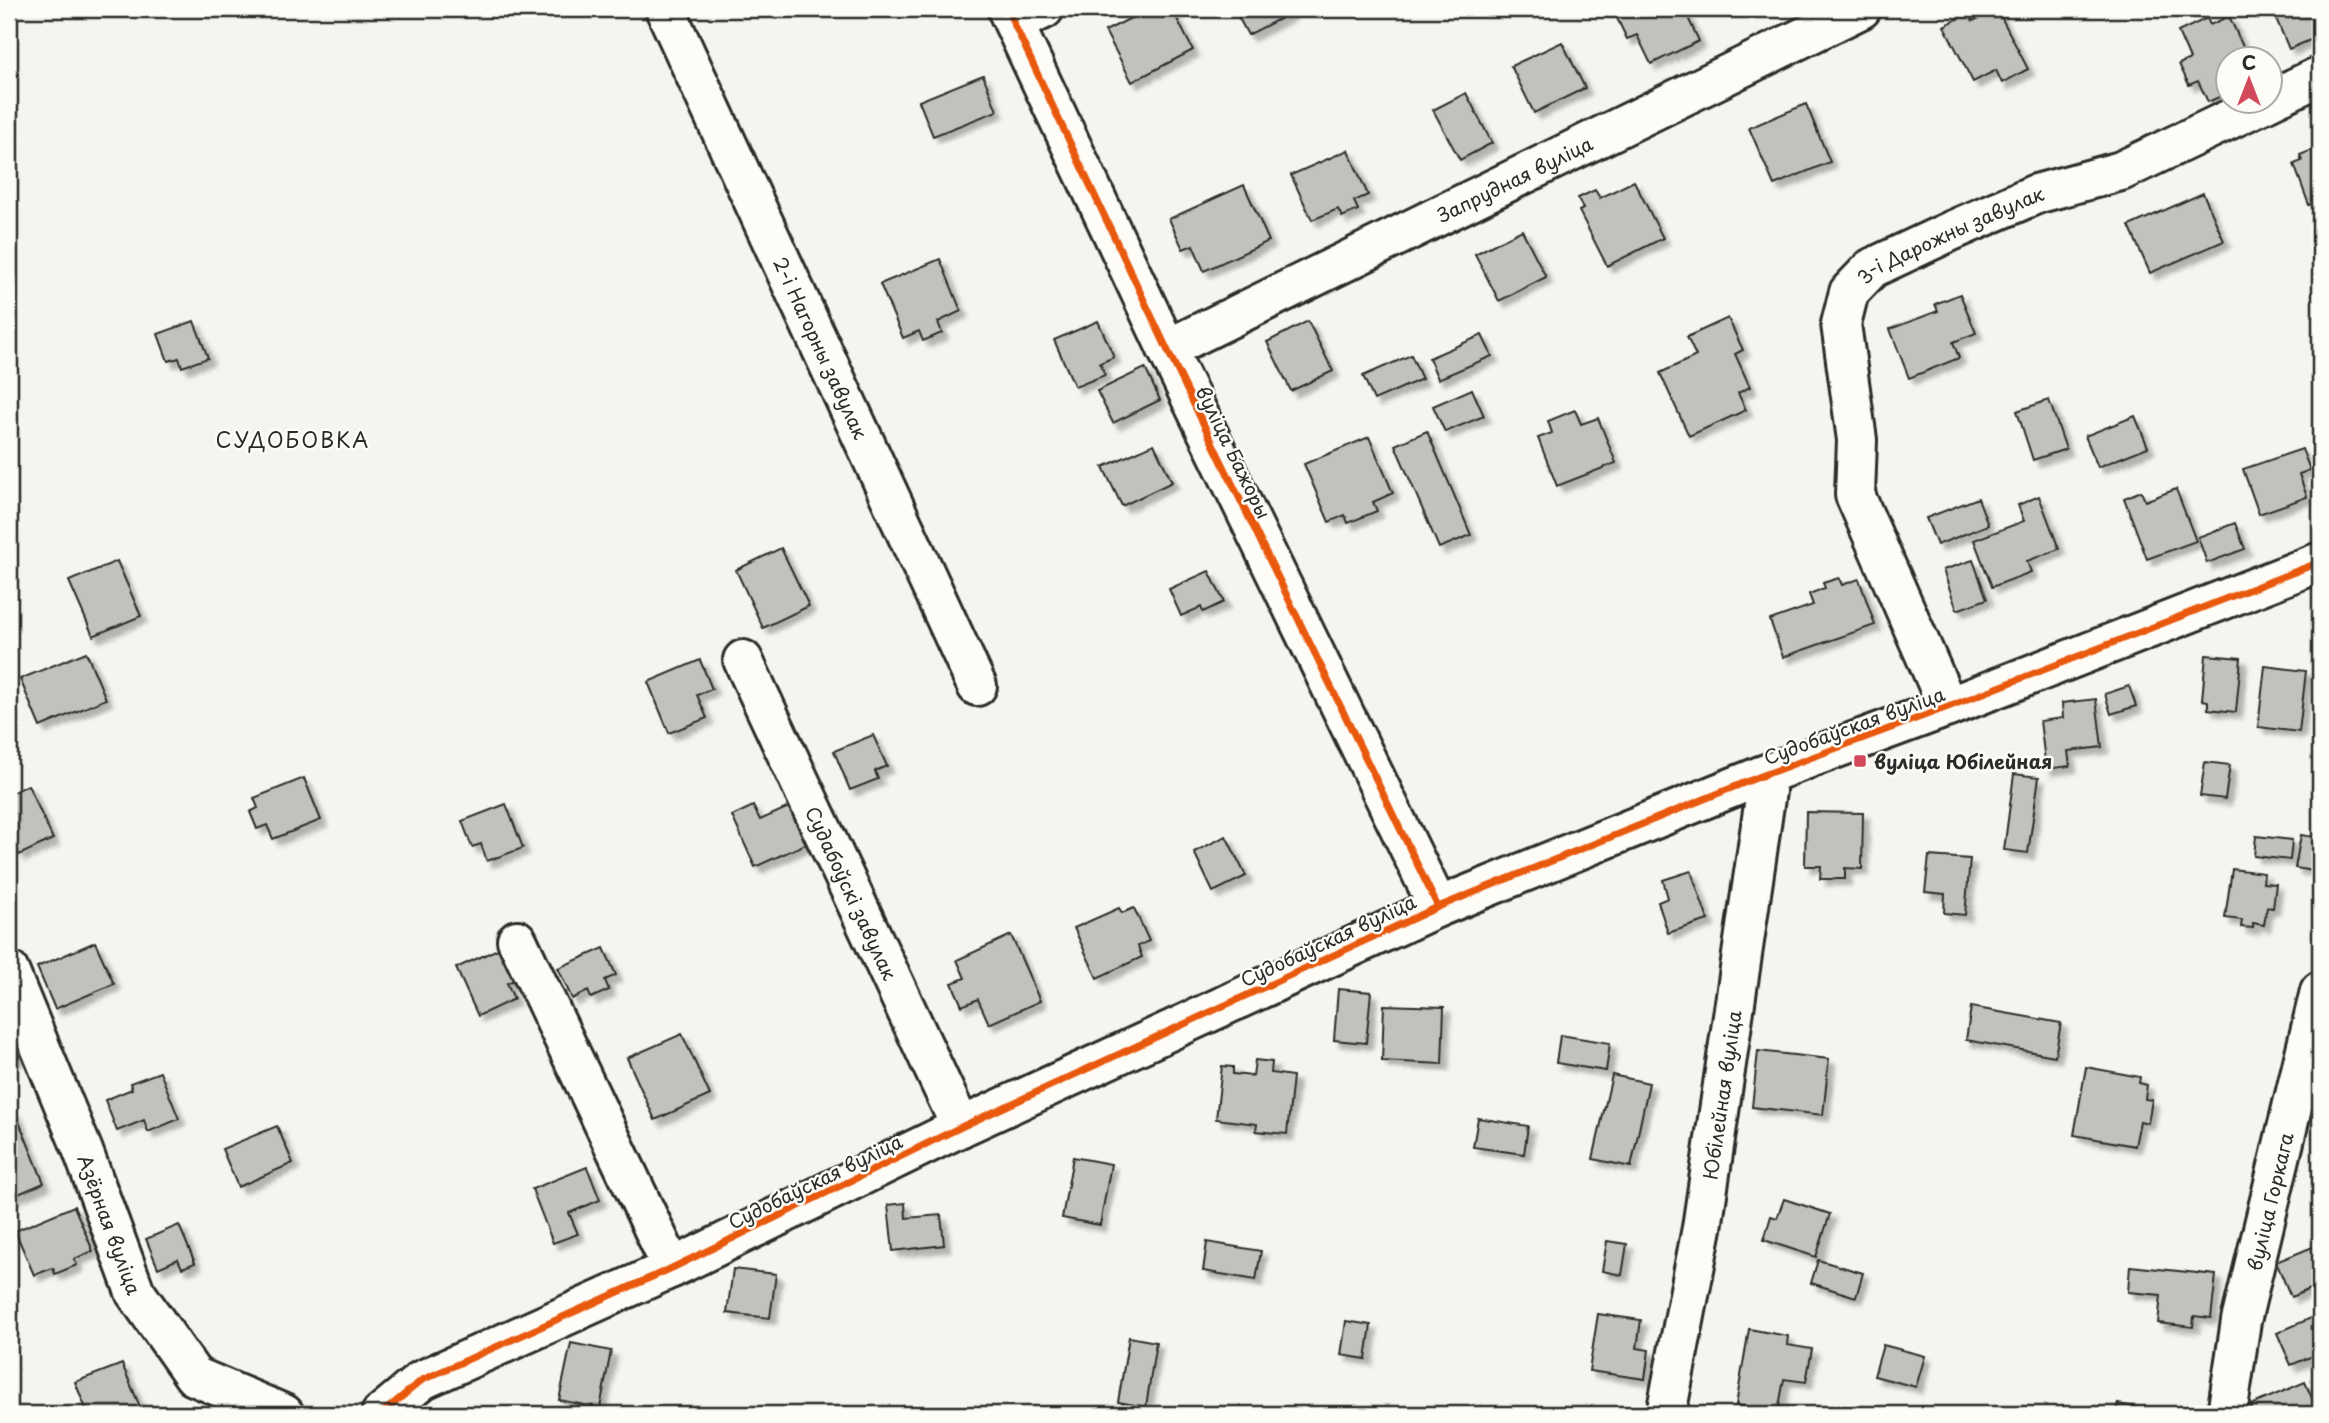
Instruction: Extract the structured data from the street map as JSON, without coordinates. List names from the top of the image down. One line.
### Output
{"streets":{"street":["Запрудная вуліца","3-і Дарожны завулак","2-і Нагорны завулак","вуліца Бажоры","Судобаўская вуліца","Судабоўскі завулак","Юбілейная вуліца","вуліца Горкага","Азёрная вуліца"]},"crossings":[["Запрудная вуліца","вуліца Бажоры"],["3-і Дарожны завулак","Судобаўская вуліца"],["вуліца Бажоры","Судобаўская вуліца"],["Судобаўская вуліца","Судабоўскі завулак"],["Судобаўская вуліца","Юбілейная вуліца"]],"districts":["СУДОБОВКА"],"places":{"transit":["вуліца Юбілейная"]},"north":"top"}
